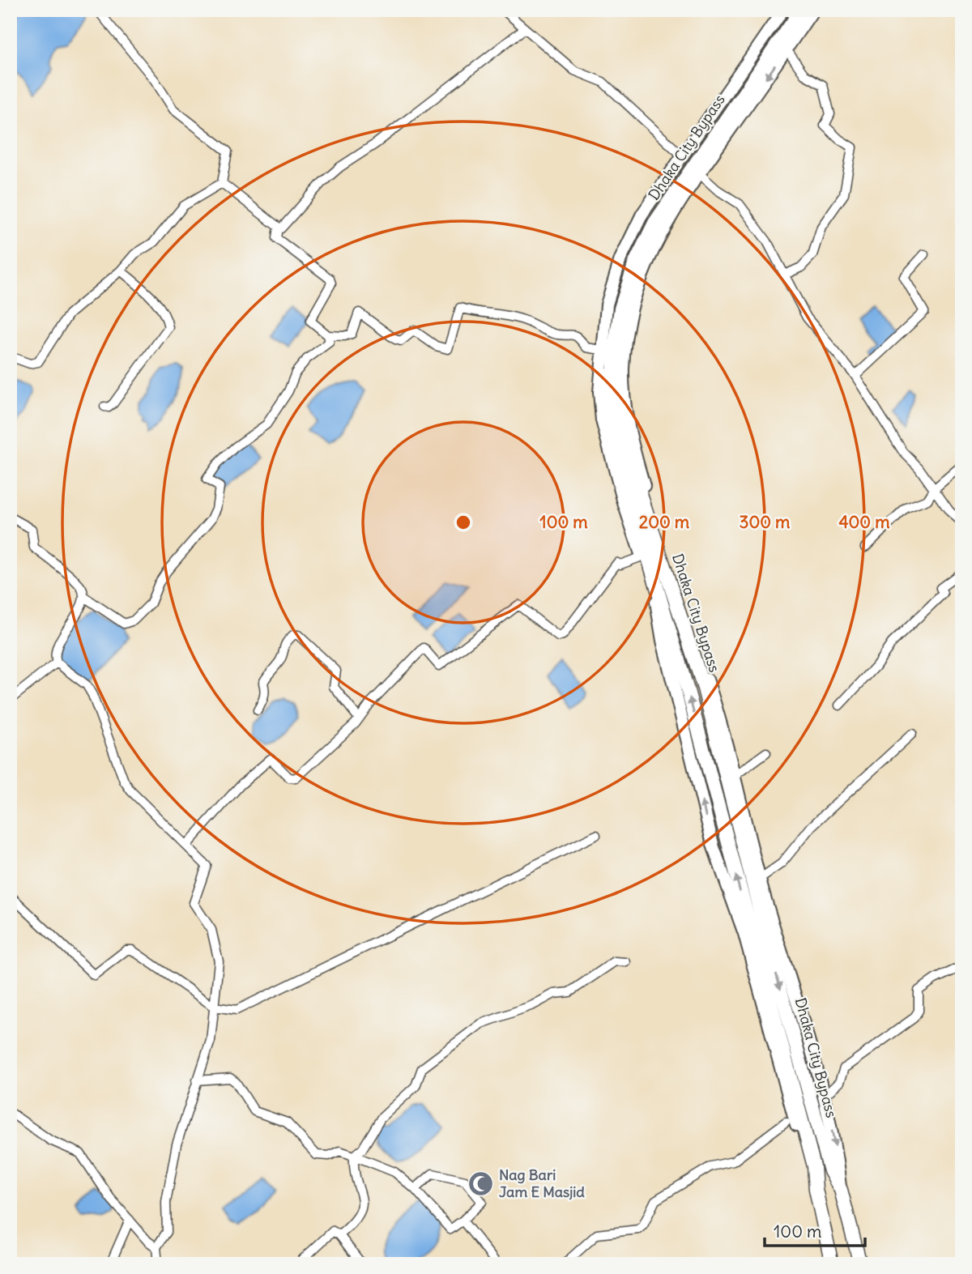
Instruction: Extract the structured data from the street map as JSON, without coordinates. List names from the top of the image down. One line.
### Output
{"streets":{"highway":["Dhaka City Bypass"]},"places":{"mosque":["Nag Bari Jam E Masjid"]},"scale_bar":"100 m","rings":["100 m","200 m","300 m","400 m"]}
